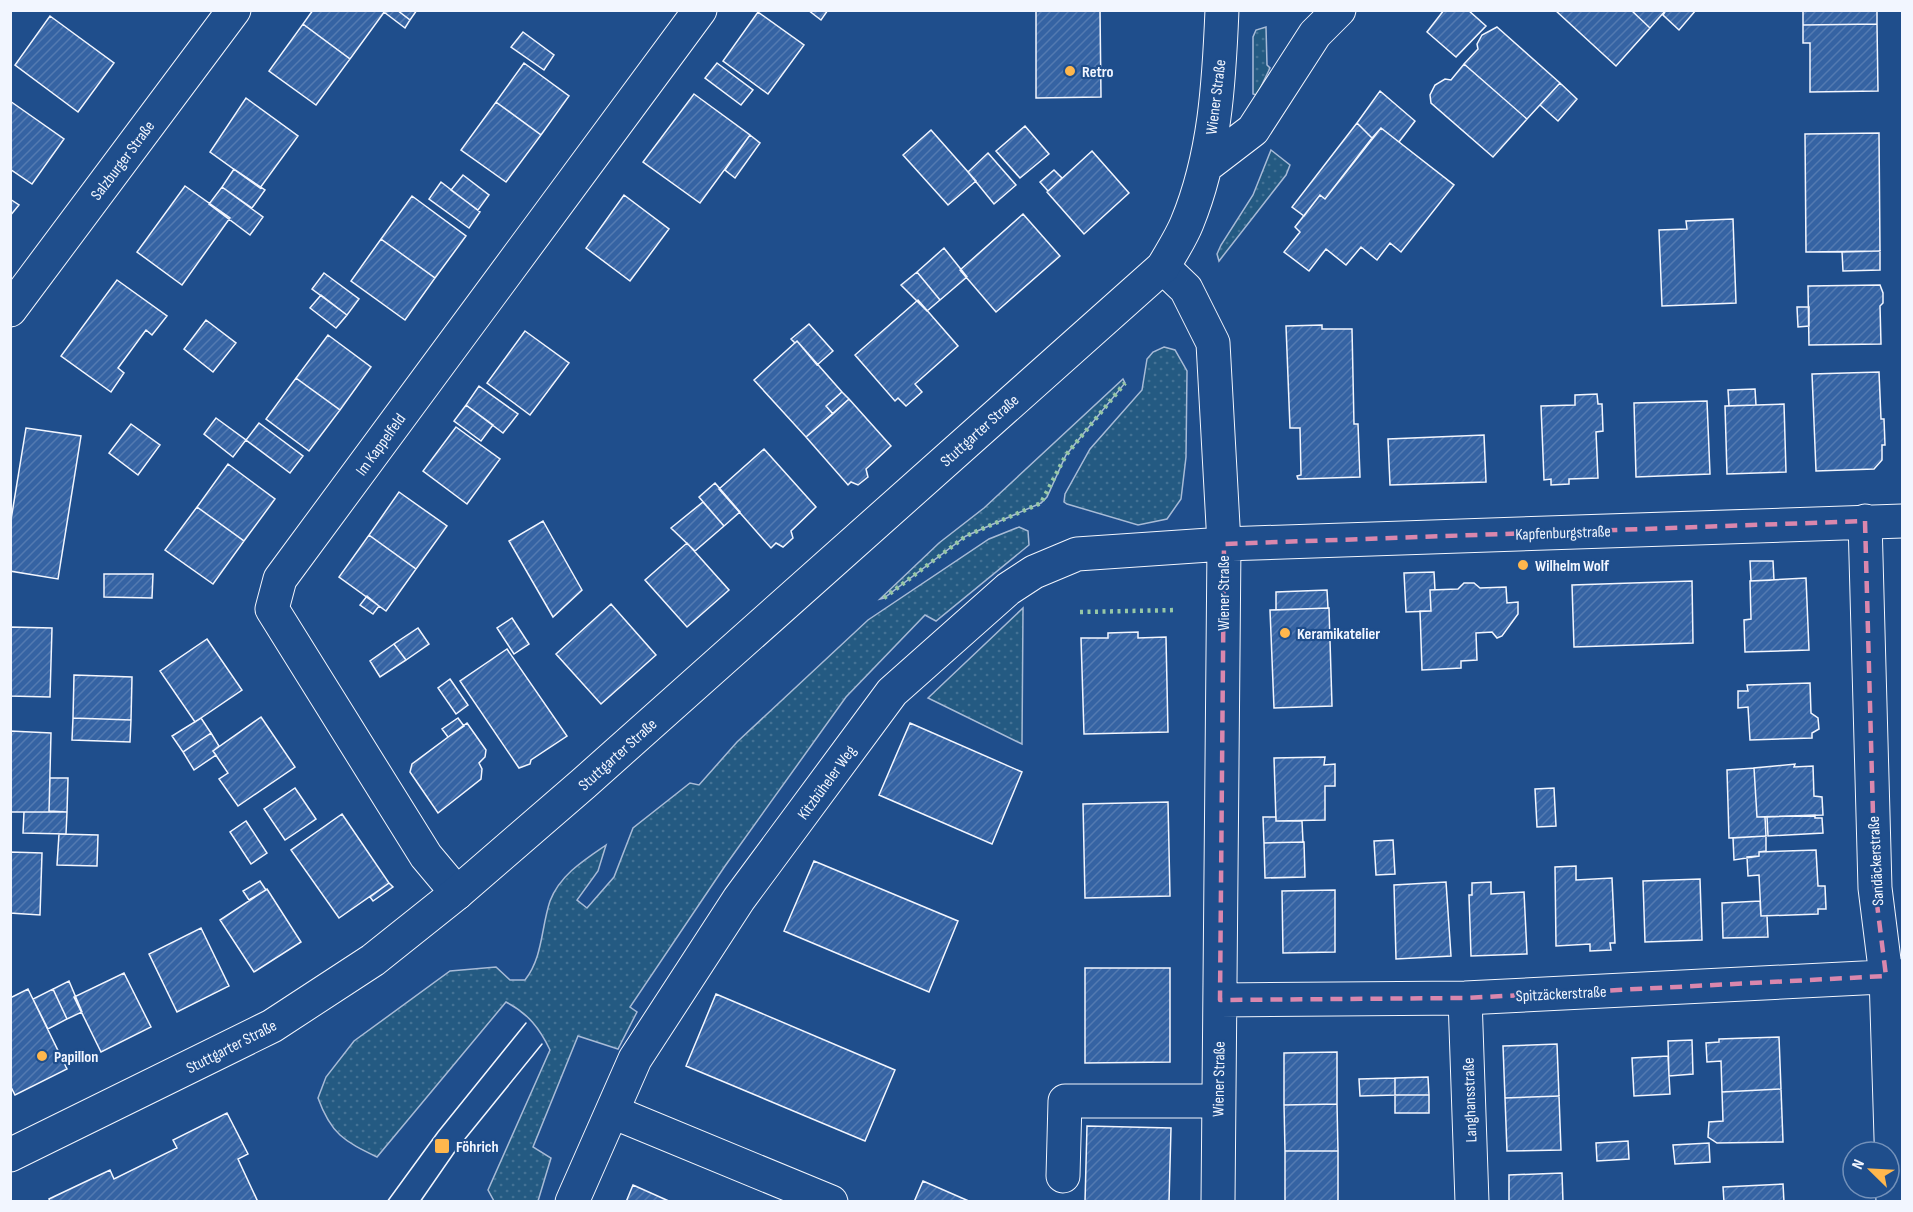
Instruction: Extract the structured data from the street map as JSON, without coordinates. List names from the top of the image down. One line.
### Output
{"streets":{"street":["Wiener Straße","Salzburger Straße","Stuttgarter Straße","Im Kappelfeld","Kapfenburgstraße","Kitzbüheler Weg","Sandäckerstraße","Spitzäckerstraße","Langhansstraße"]},"crossings":[["Wiener Straße","Stuttgarter Straße"],["Wiener Straße","Kapfenburgstraße"],["Wiener Straße","Kitzbüheler Weg"],["Wiener Straße","Spitzäckerstraße"],["Stuttgarter Straße","Im Kappelfeld"],["Kapfenburgstraße","Kitzbüheler Weg"],["Kapfenburgstraße","Sandäckerstraße"],["Sandäckerstraße","Spitzäckerstraße"],["Spitzäckerstraße","Langhansstraße"]],"places":{"other":["Retro","Wilhelm Wolf","Keramikatelier","Papillon"],"transit":["Föhrich"]},"north":"top left"}
